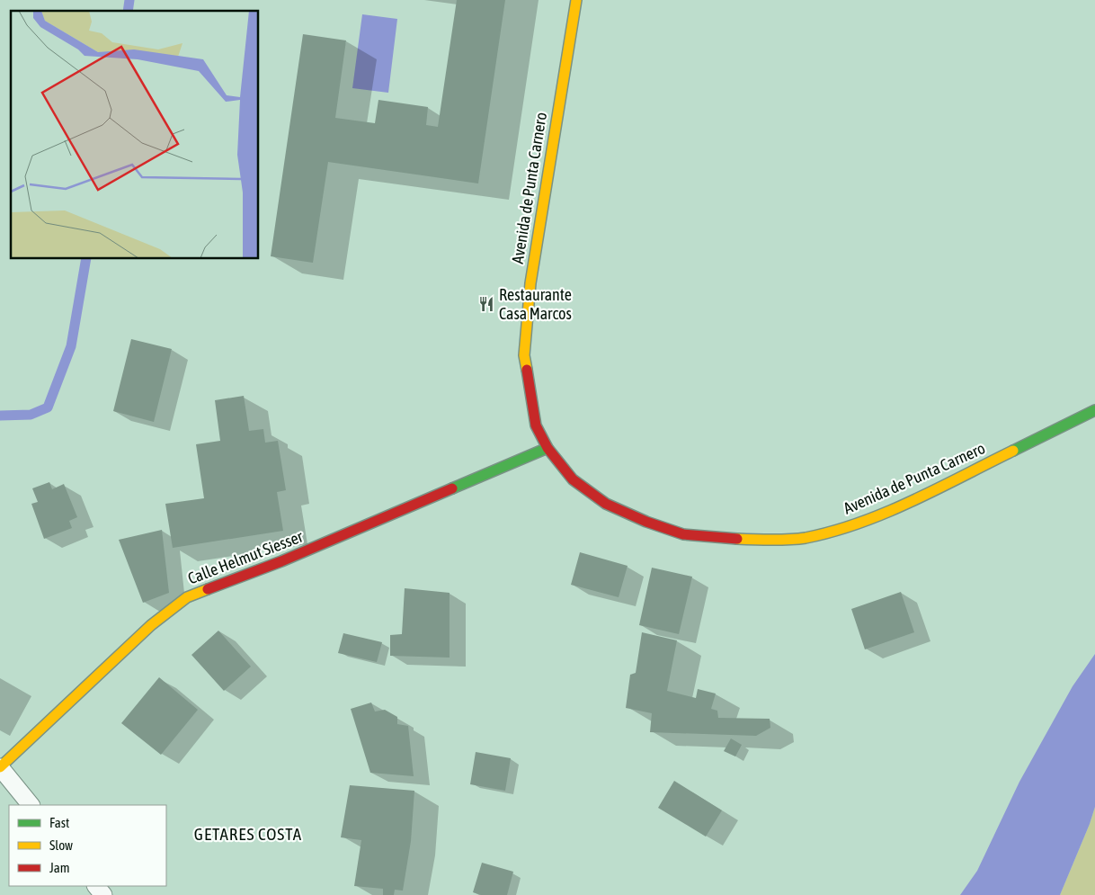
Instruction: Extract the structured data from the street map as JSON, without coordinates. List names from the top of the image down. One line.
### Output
{"streets":{"main road":["Avenida de Punta Carnero","Calle Helmut Siesser"]},"crossings":[["Avenida de Punta Carnero","Calle Helmut Siesser"]],"districts":["GETARES COSTA"],"places":{"restaurant":["Restaurante Casa Marcos"]},"legend":["Fast","Slow","Jam"]}
